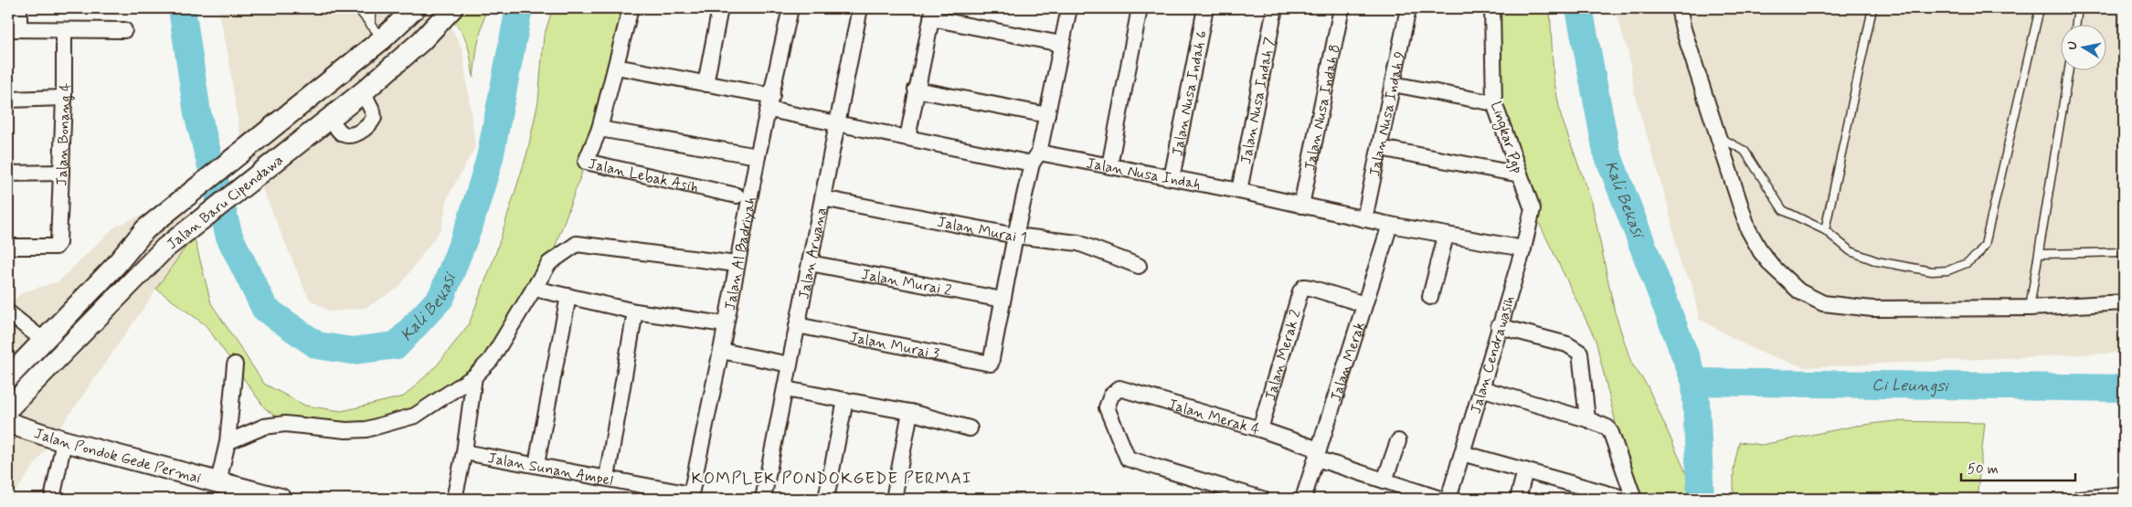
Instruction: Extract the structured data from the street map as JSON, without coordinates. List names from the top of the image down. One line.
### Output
{"streets":{"main road":["Jalan Baru Cipendawa","Jalan Pondok Gede Permai"],"street":["Jalan Nusa Indah 6","Jalan Nusa Indah 7","Jalan Nusa Indah 8","Jalan Nusa Indah 9","Jalan Bonang 4","Lingkar Pgp","Jalan Nusa Indah","Jalan Lebak Asih","Jalan Murai 1","Jalan Al Badriyah","Jalan Arwana","Jalan Murai 2","Jalan Murai 3","Jalan Merak 2","Jalan Cendrawasih","Jalan Merak","Jalan Merak 4","Jalan Sunan Ampel"]},"crossings":[["Jalan Nusa Indah 6","Jalan Nusa Indah"],["Jalan Nusa Indah 7","Jalan Nusa Indah"],["Jalan Nusa Indah 8","Jalan Nusa Indah"],["Jalan Nusa Indah 9","Jalan Nusa Indah"],["Lingkar Pgp","Jalan Cendrawasih"],["Jalan Nusa Indah","Jalan Lebak Asih"],["Jalan Nusa Indah","Jalan Al Badriyah"],["Jalan Nusa Indah","Jalan Arwana"],["Jalan Nusa Indah","Jalan Cendrawasih"],["Jalan Nusa Indah","Jalan Merak"],["Jalan Lebak Asih","Jalan Al Badriyah"],["Jalan Murai 1","Jalan Arwana"],["Jalan Al Badriyah","Jalan Sunan Ampel"],["Jalan Arwana","Jalan Murai 2"],["Jalan Arwana","Jalan Murai 3"],["Jalan Murai 2","Jalan Murai 3"],["Jalan Merak 2","Jalan Merak"],["Jalan Merak 2","Jalan Merak 4"],["Jalan Merak","Jalan Merak 4"]],"districts":["KOMPLEK PONDOKGEDE PERMAI"],"water":["Kali Bekasi","Ci Leungsi"],"scale_bar":"50 m","north":"left"}
